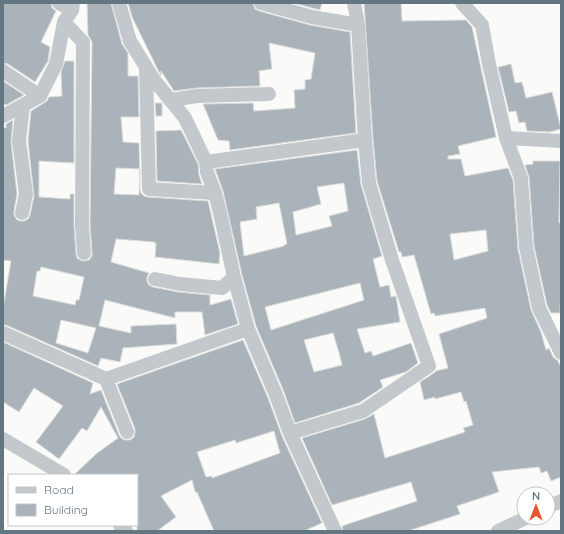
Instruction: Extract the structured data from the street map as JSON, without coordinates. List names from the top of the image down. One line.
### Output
{"legend":["Road","Building"],"north":"top"}
